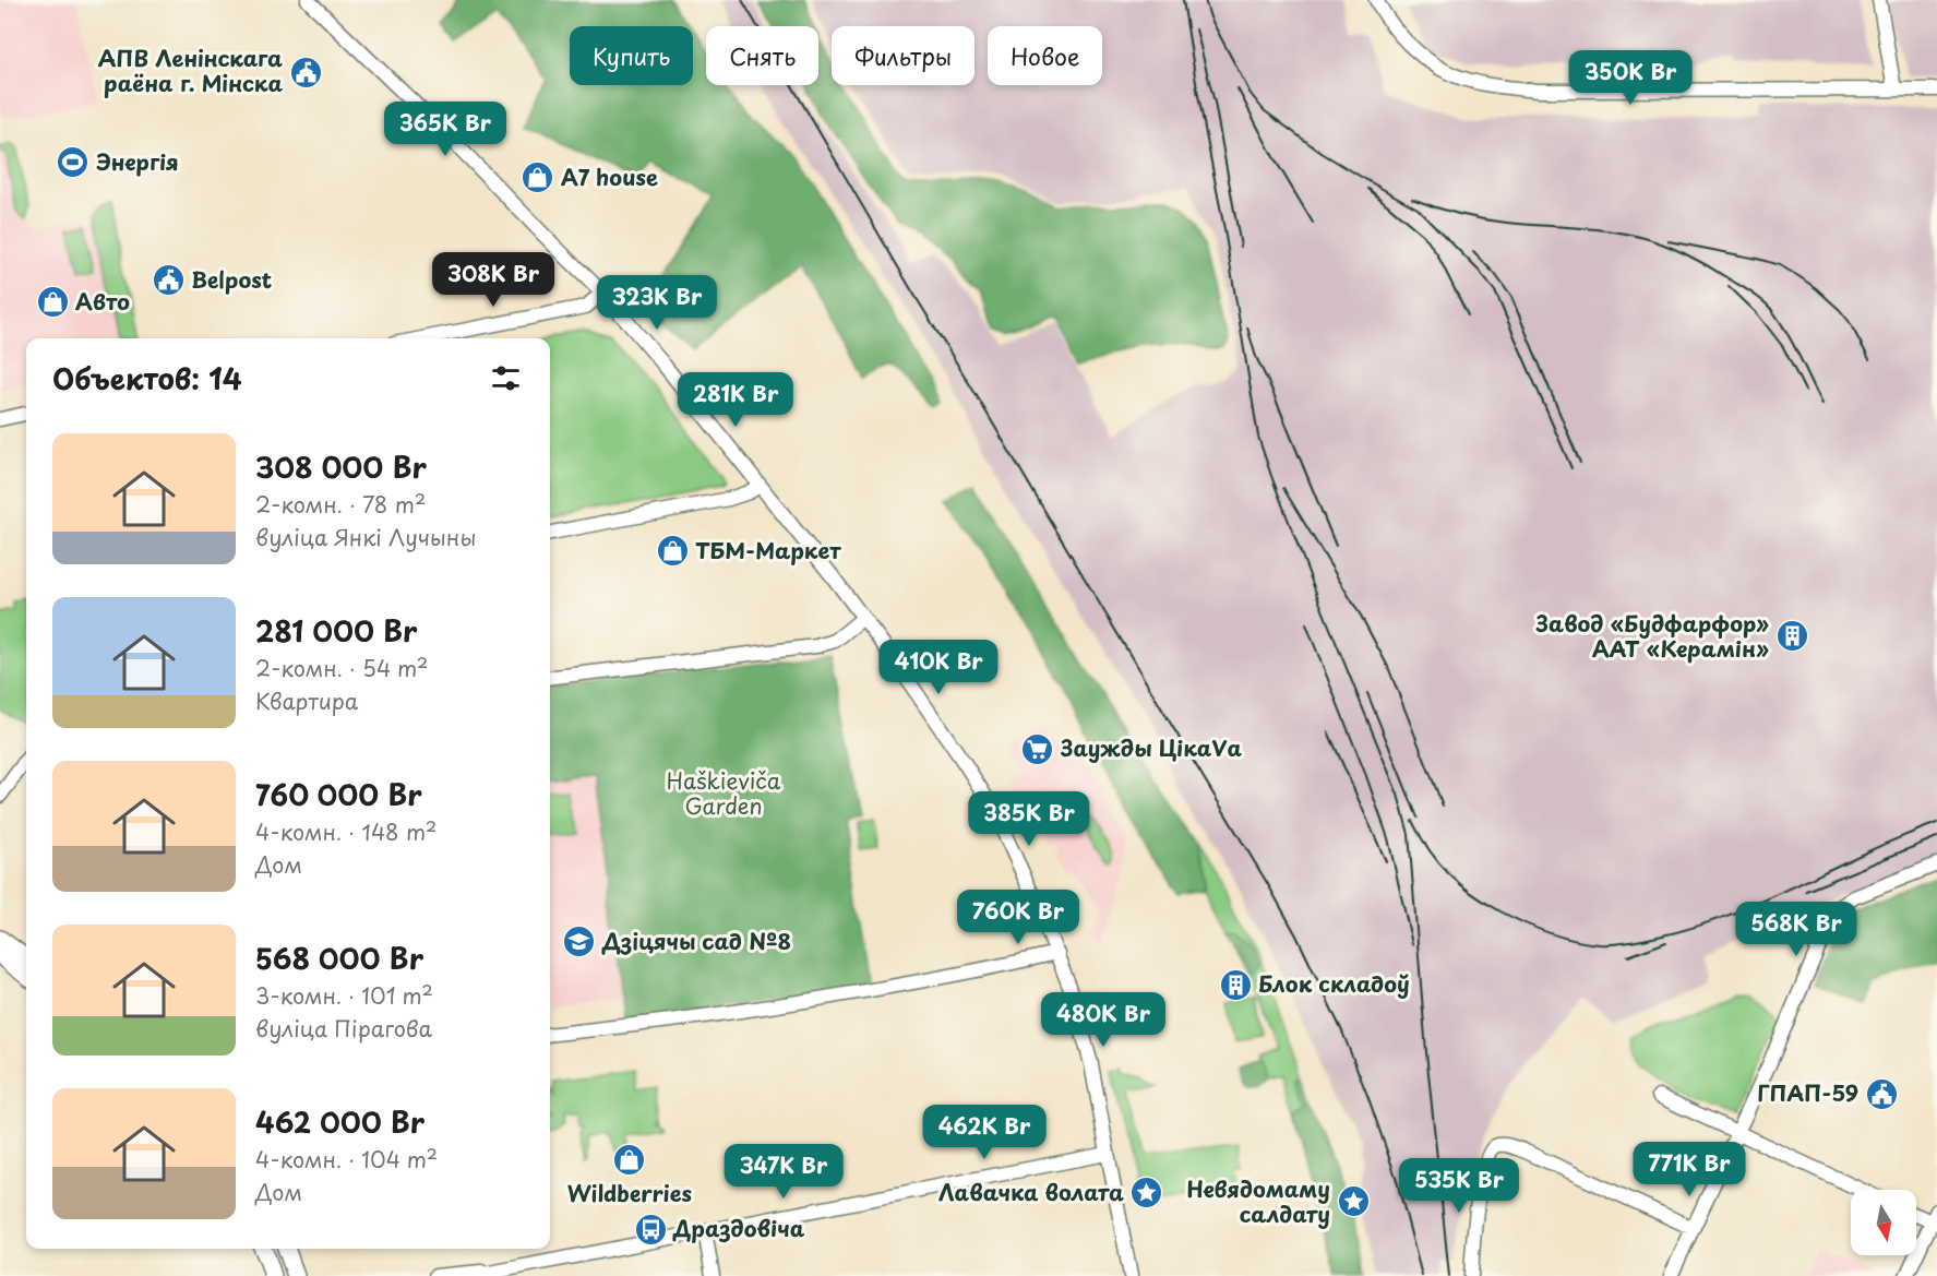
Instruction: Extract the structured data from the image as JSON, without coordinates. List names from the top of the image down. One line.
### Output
{"parks":["Haškieviča Garden"],"places":{"public building":["АПВ Ленінскага раёна г. Мінска","Belpost","ГПАП-59"],"sports":["Энергія"],"shop":["A7 house","Авто","ТБМ-Маркет","Wildberries"],"building":["Завод «Будфарфор» ААТ «Керамін»","Блок складоў"],"supermarket":["Заужды ЦікаVа"],"school or university":["Дзіцячы сад №8"],"place":["Лавачка волата","Невядомаму салдату"],"bus stop":["Драздовіча"]},"north":"bottom","page":{"chip":["Купить","Снять","Фильтры","Новое"],"price":["350K Br","365K Br","308K Br","323K Br","281K Br","410K Br","385K Br","760K Br","568K Br","480K Br","462K Br","771K Br","347K Br","535K Br"],"heading":"Объектов: 14","list":[{"name":"308 000 Br","note":"2-комн. · 78 m² · вуліца Янкі Лучыны"},{"name":"281 000 Br","note":"2-комн. · 54 m² · Квартира"},{"name":"760 000 Br","note":"4-комн. · 148 m² · Дом"},{"name":"568 000 Br","note":"3-комн. · 101 m² · вуліца Пірагова"},{"name":"462 000 Br","note":"4-комн. · 104 m² · Дом"}]}}
